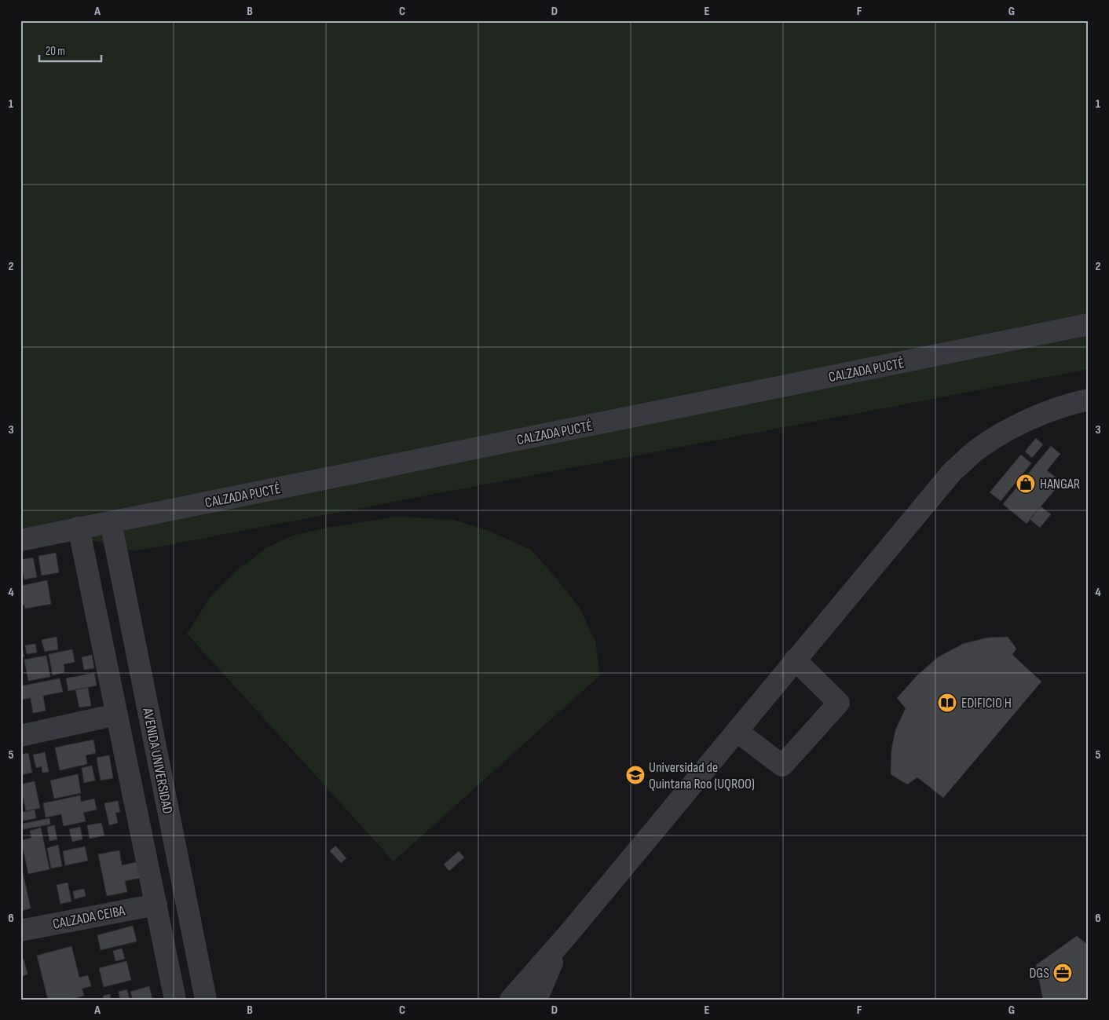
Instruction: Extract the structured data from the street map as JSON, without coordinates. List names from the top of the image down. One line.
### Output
{"streets":{"street":["CALZADA PUCTÉ","AVENIDA UNIVERSIDAD","CALZADA CEIBA"]},"crossings":[["CALZADA PUCTÉ","AVENIDA UNIVERSIDAD"]],"places":{"shop":["HANGAR"],"library":["EDIFICIO H"],"school or university":["Universidad de Quintana Roo (UQROO)"],"office":["DGS"]},"scale_bar":"20 m","grid":{"columns":["A","B","C","D","E","F","G"],"rows":["1","2","3","4","5","6"]}}
